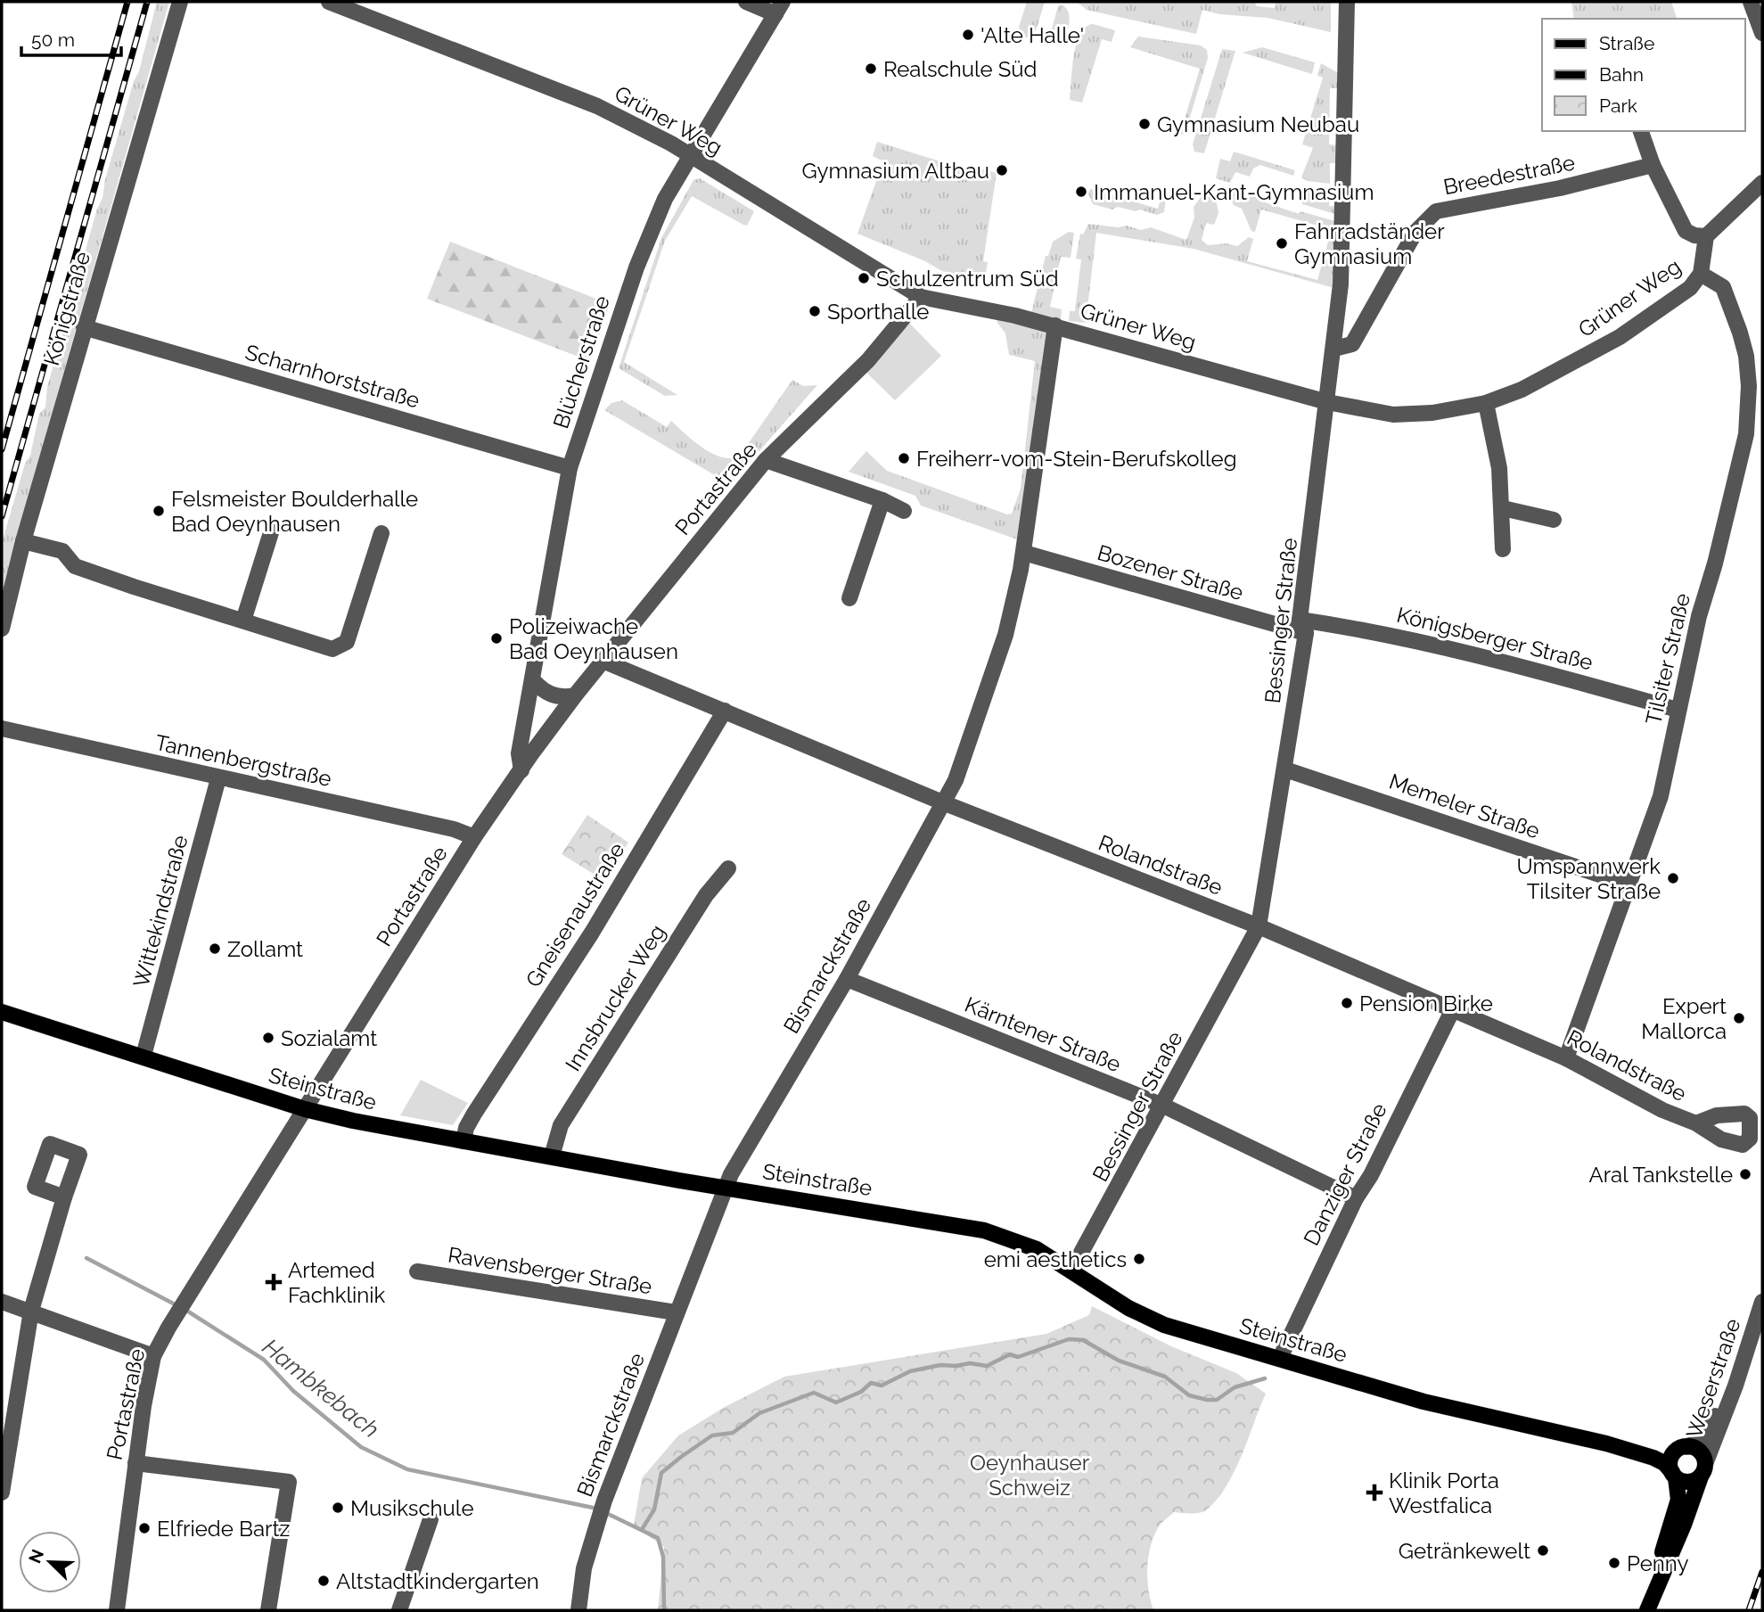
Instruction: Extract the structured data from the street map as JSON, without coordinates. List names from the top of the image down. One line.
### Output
{"streets":{"main road":["Steinstraße","Weserstraße"],"street":["Grüner Weg","Breedestraße","Königstraße","Blücherstraße","Scharnhorststraße","Portastraße","Bozener Straße","Bessinger Straße","Königsberger Straße","Tilsiter Straße","Tannenbergstraße","Memeler Straße","Rolandstraße","Wittekindstraße","Gneisenaustraße","Bismarckstraße","Innsbrucker Weg","Kärntener Straße","Danziger Straße","Ravensberger Straße"]},"crossings":[["Grüner Weg","Blücherstraße"],["Grüner Weg","Portastraße"],["Grüner Weg","Bessinger Straße"],["Grüner Weg","Tilsiter Straße"],["Grüner Weg","Bismarckstraße"],["Breedestraße","Bessinger Straße"],["Königstraße","Scharnhorststraße"],["Blücherstraße","Scharnhorststraße"],["Blücherstraße","Portastraße"],["Portastraße","Tannenbergstraße"],["Portastraße","Rolandstraße"],["Portastraße","Steinstraße"],["Bozener Straße","Bessinger Straße"],["Bozener Straße","Königsberger Straße"],["Bozener Straße","Bismarckstraße"],["Bessinger Straße","Königsberger Straße"],["Bessinger Straße","Memeler Straße"],["Bessinger Straße","Rolandstraße"],["Bessinger Straße","Kärntener Straße"],["Bessinger Straße","Steinstraße"],["Königsberger Straße","Tilsiter Straße"],["Tilsiter Straße","Memeler Straße"],["Tilsiter Straße","Rolandstraße"],["Tannenbergstraße","Wittekindstraße"],["Rolandstraße","Gneisenaustraße"],["Rolandstraße","Bismarckstraße"],["Rolandstraße","Danziger Straße"],["Wittekindstraße","Steinstraße"],["Gneisenaustraße","Steinstraße"],["Bismarckstraße","Kärntener Straße"],["Bismarckstraße","Steinstraße"],["Bismarckstraße","Ravensberger Straße"],["Innsbrucker Weg","Steinstraße"],["Kärntener Straße","Danziger Straße"],["Steinstraße","Danziger Straße"],["Steinstraße","Weserstraße"]],"water":["Hambkebach"],"parks":["Oeynhauser Schweiz"],"places":{"other":["'Alte Halle'","Realschule Süd","Gymnasium Neubau","Gymnasium Altbau","Immanuel-Kant-Gymnasium","Fahrradständer Gymnasium","Schulzentrum Süd","Sporthalle","Freiherr-vom-Stein-Berufskolleg","Felsmeister Boulderhalle Bad Oeynhausen","Polizeiwache Bad Oeynhausen","Umspannwerk Tilsiter Straße","Zollamt","Pension Birke","Expert Mallorca","Sozialamt","Aral Tankstelle","emi aesthetics","Musikschule","Elfriede Bartz","Getränkewelt","Penny","Altstadtkindergarten"],"health":["Artemed Fachklinik","Klinik Porta Westfalica"]},"legend":["Straße","Bahn","Park"],"scale_bar":"50 m","north":"top left"}
